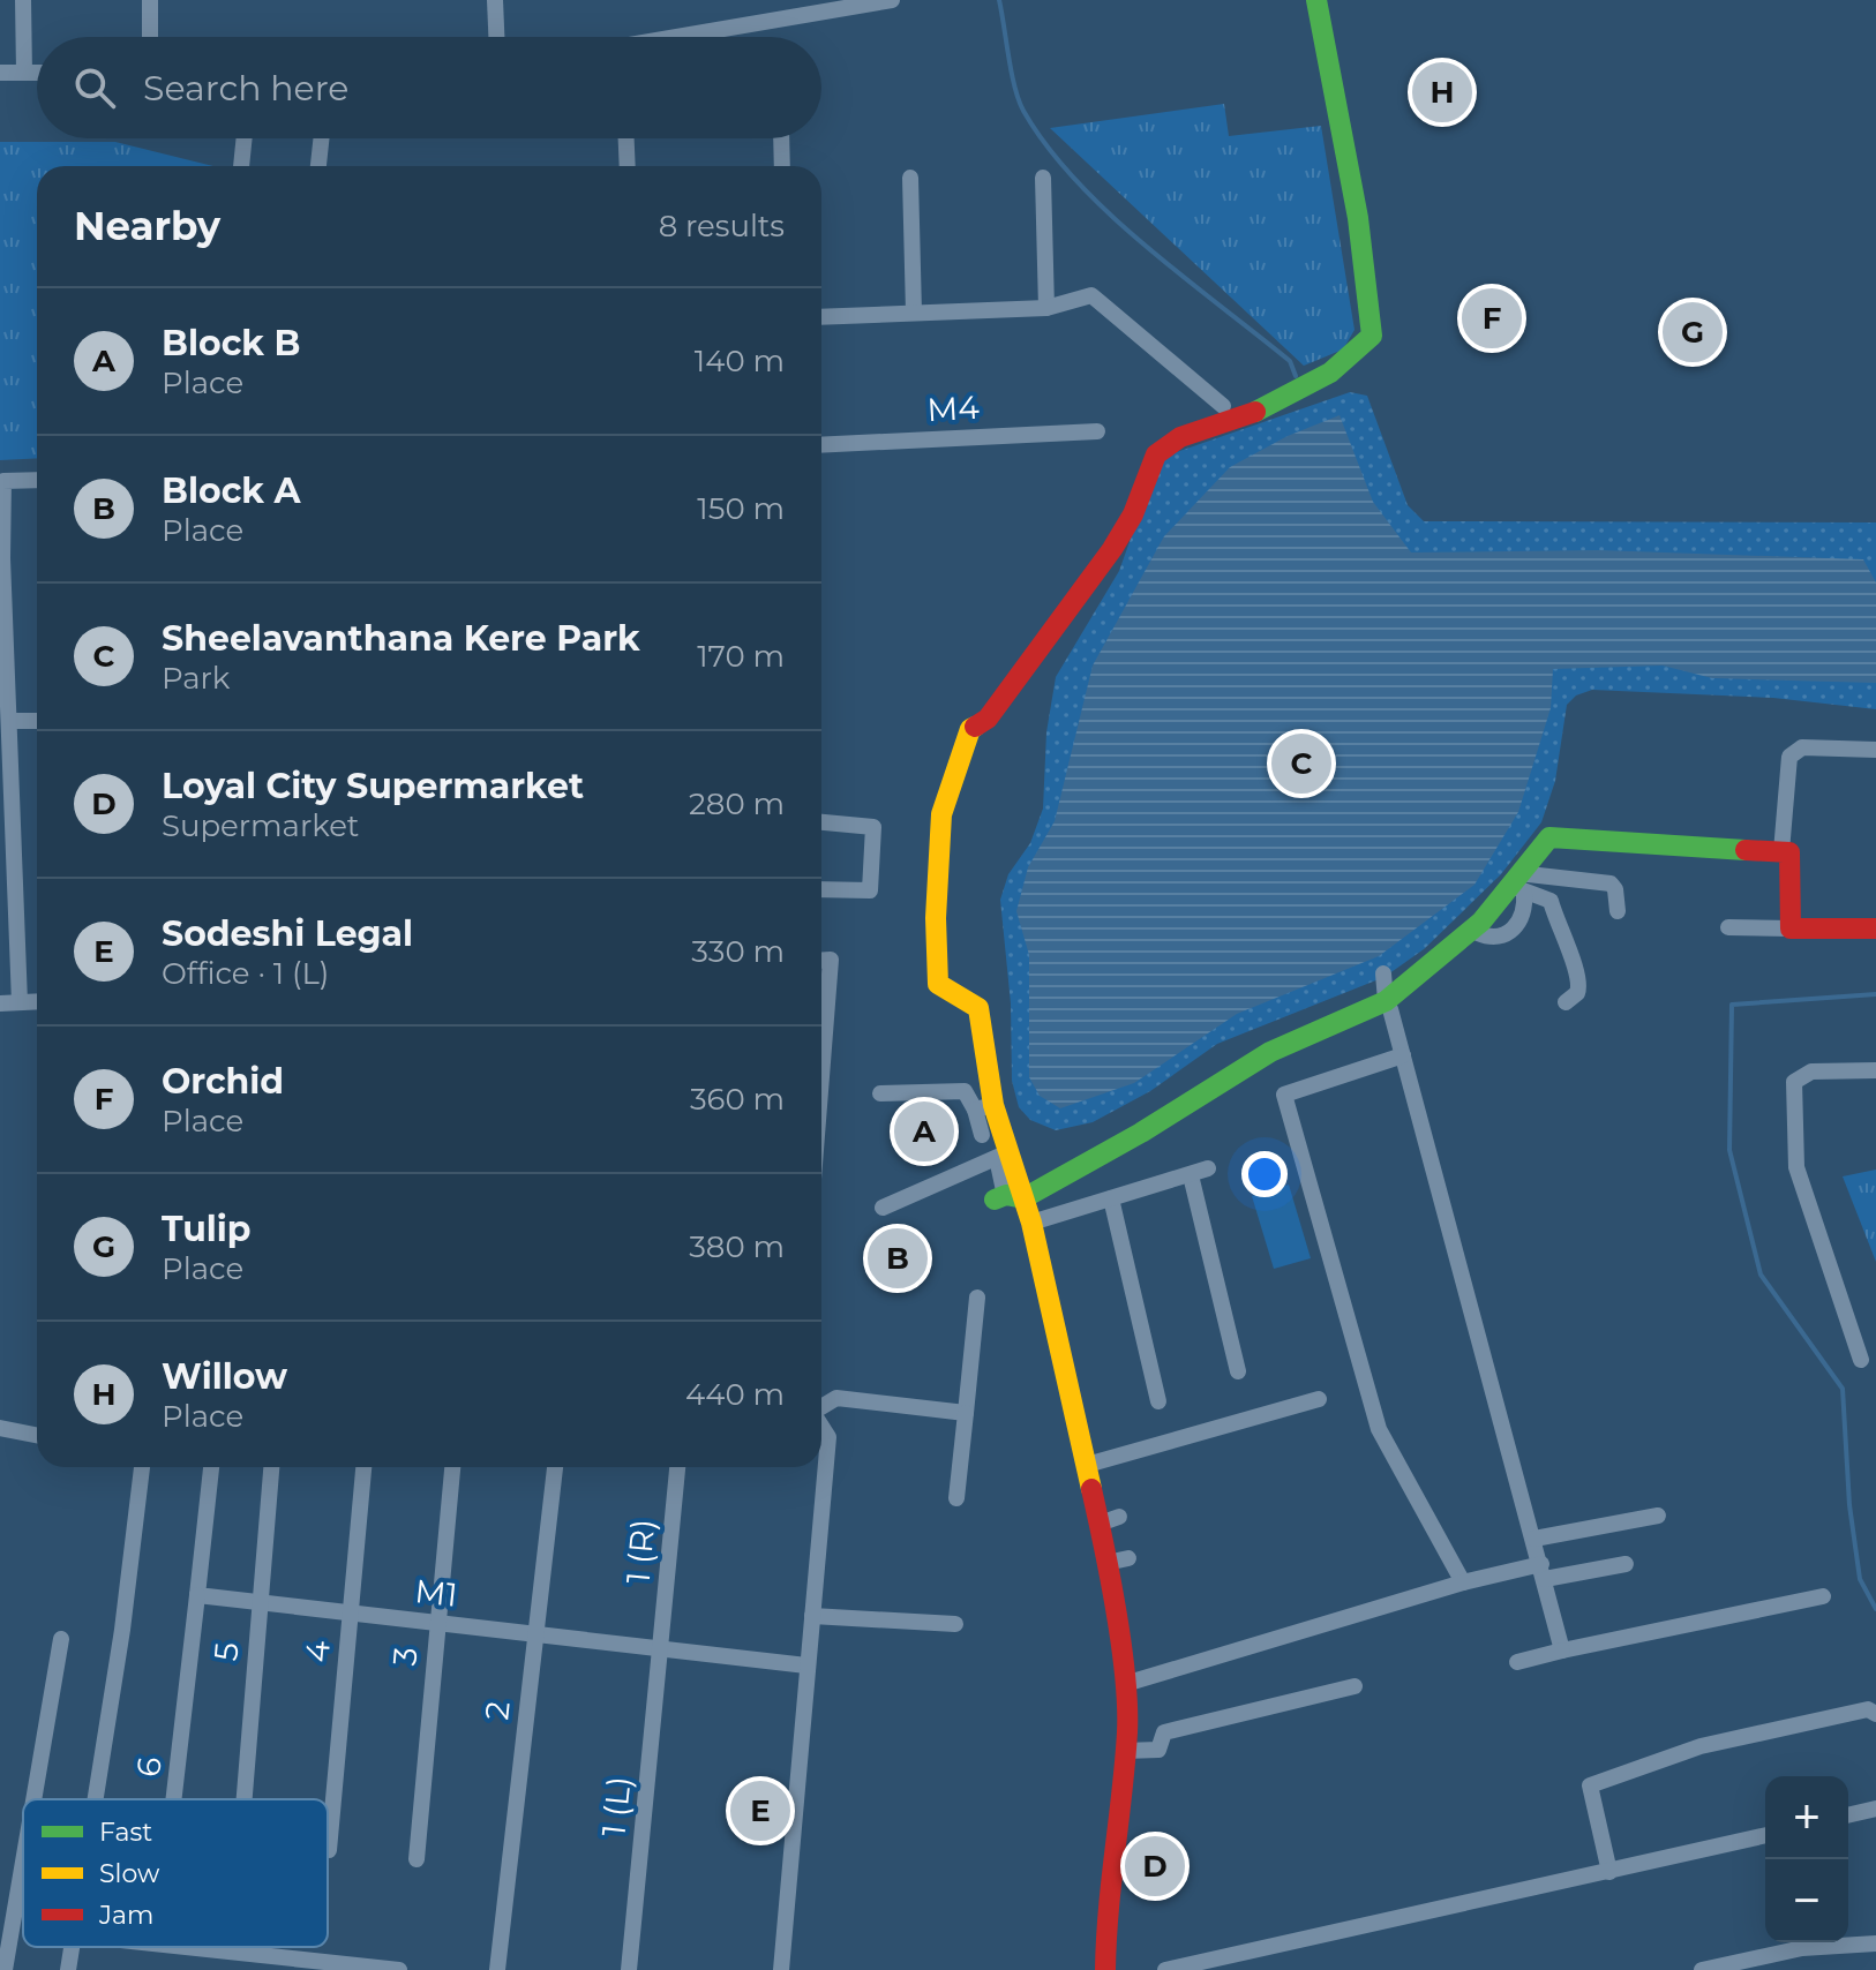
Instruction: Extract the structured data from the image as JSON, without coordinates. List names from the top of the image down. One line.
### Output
{"streets":{"street":["M4","1 (R)","M1","5","4","3","2","6","1 (L)"]},"crossings":[["1 (R)","M1"],["1 (R)","1 (L)"],["M1","5"],["M1","4"],["M1","3"],["M1","2"],["M1","6"],["M1","1 (L)"]],"legend":["Fast","Slow","Jam"],"page":{"search":"Search here","pins":["H","F","G","C","A","B","E","D"],"heading":["Nearby","8 results"],"list":[{"mark":"A","name":"Block B","note":"Place","value":"140 m"},{"mark":"B","name":"Block A","note":"Place","value":"150 m"},{"mark":"C","name":"Sheelavanthana Kere Park","note":"Park","value":"170 m"},{"mark":"D","name":"Loyal City Supermarket","note":"Supermarket","value":"280 m"},{"mark":"E","name":"Sodeshi Legal","note":"Office · 1 (L)","value":"330 m"},{"mark":"F","name":"Orchid","note":"Place","value":"360 m"},{"mark":"G","name":"Tulip","note":"Place","value":"380 m"},{"mark":"H","name":"Willow","note":"Place","value":"440 m"}],"map_buttons":["+","−"]}}
